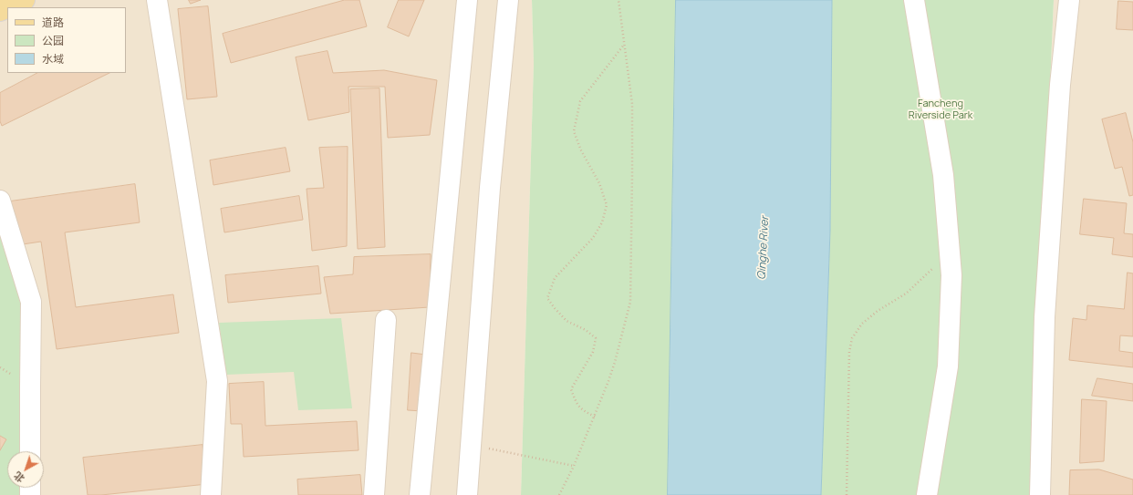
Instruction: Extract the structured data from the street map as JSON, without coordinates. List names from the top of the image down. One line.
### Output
{"water":["Qinghe River"],"parks":["Fancheng Riverside Park"],"legend":["道路","公园","水域"],"north":"bottom left"}
